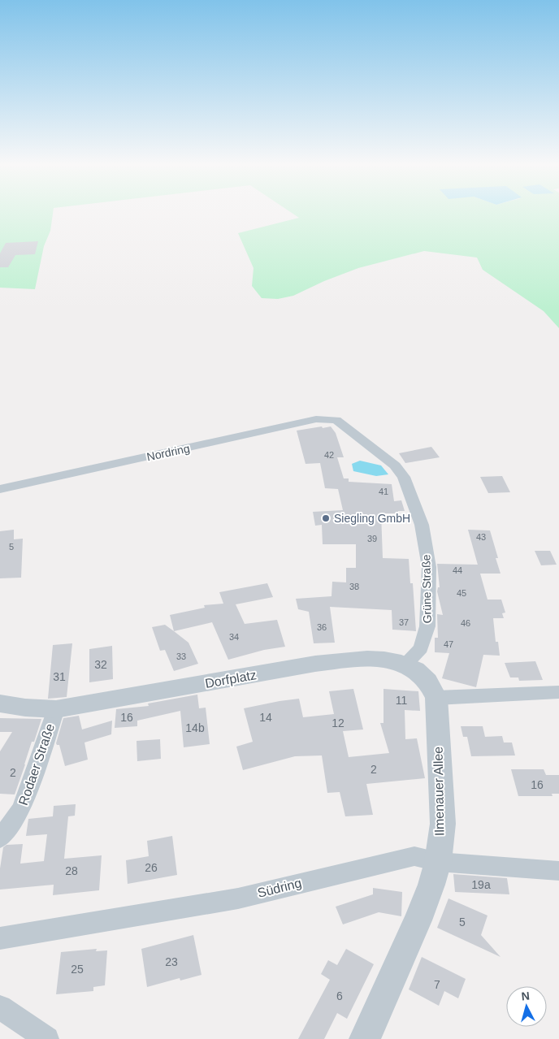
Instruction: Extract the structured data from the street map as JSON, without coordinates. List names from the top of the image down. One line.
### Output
{"streets":{"street":["Nordring","Grüne Straße","Dorfplatz","Rodaer Straße","Ilmenauer Allee","Südring"]},"crossings":[["Nordring","Grüne Straße"],["Grüne Straße","Dorfplatz"],["Grüne Straße","Ilmenauer Allee"],["Dorfplatz","Rodaer Straße"],["Dorfplatz","Ilmenauer Allee"],["Ilmenauer Allee","Südring"]],"places":["Siegling GmbH"],"house_numbers":["42","41","43","39","5","44","38","45","37","46","36","34","47","33","32","31","11","16","14","12","14b","2","2","16","26","28","19a","5","23","25","7","6"],"north":"top"}
